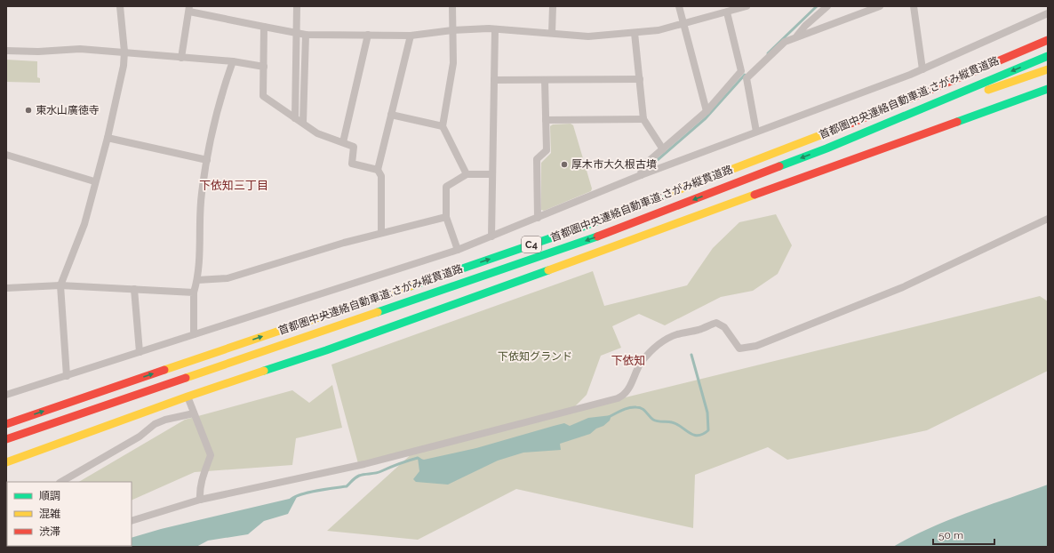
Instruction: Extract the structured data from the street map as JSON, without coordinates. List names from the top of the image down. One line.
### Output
{"streets":{"main road":["首都圏中央連絡自動車道;さがみ縦貫道路","C4"]},"districts":["下依知三丁目","下依知"],"parks":["下依知グランド"],"places":["東水山廣徳寺","厚木市大久根古墳"],"legend":["順調","混雑","渋滞"],"scale_bar":"50 m"}
